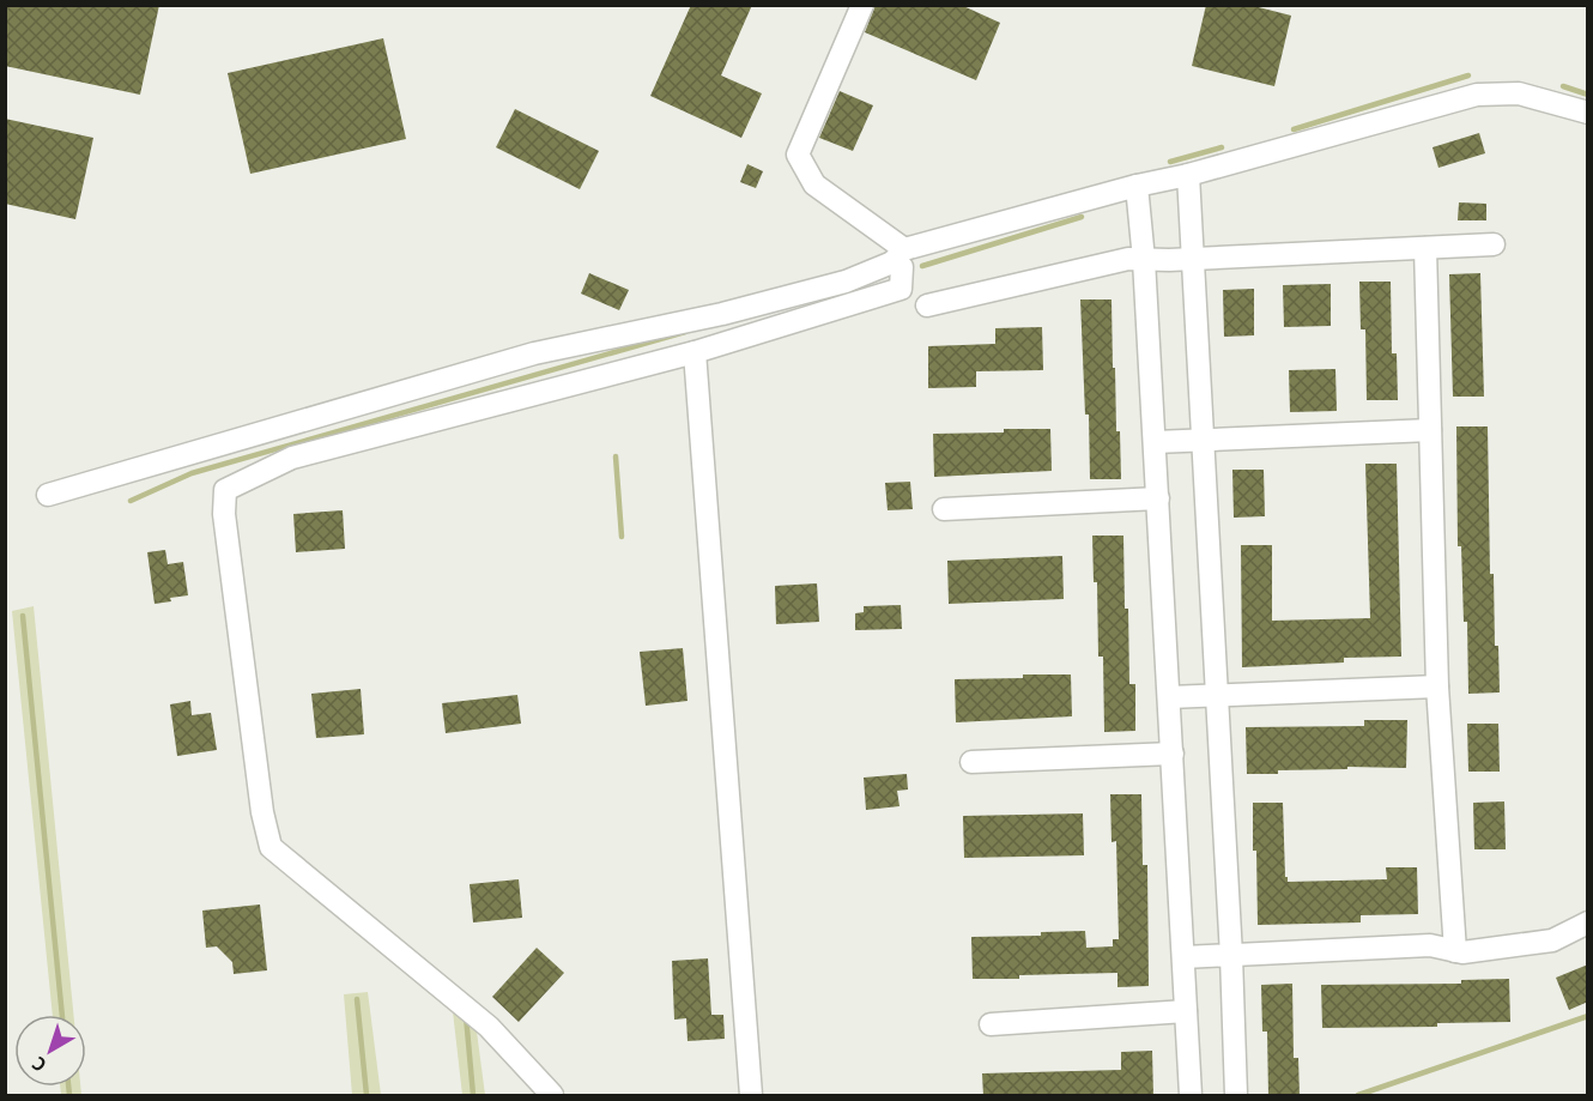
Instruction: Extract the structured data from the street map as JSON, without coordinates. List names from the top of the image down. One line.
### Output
{"north":"bottom left"}
